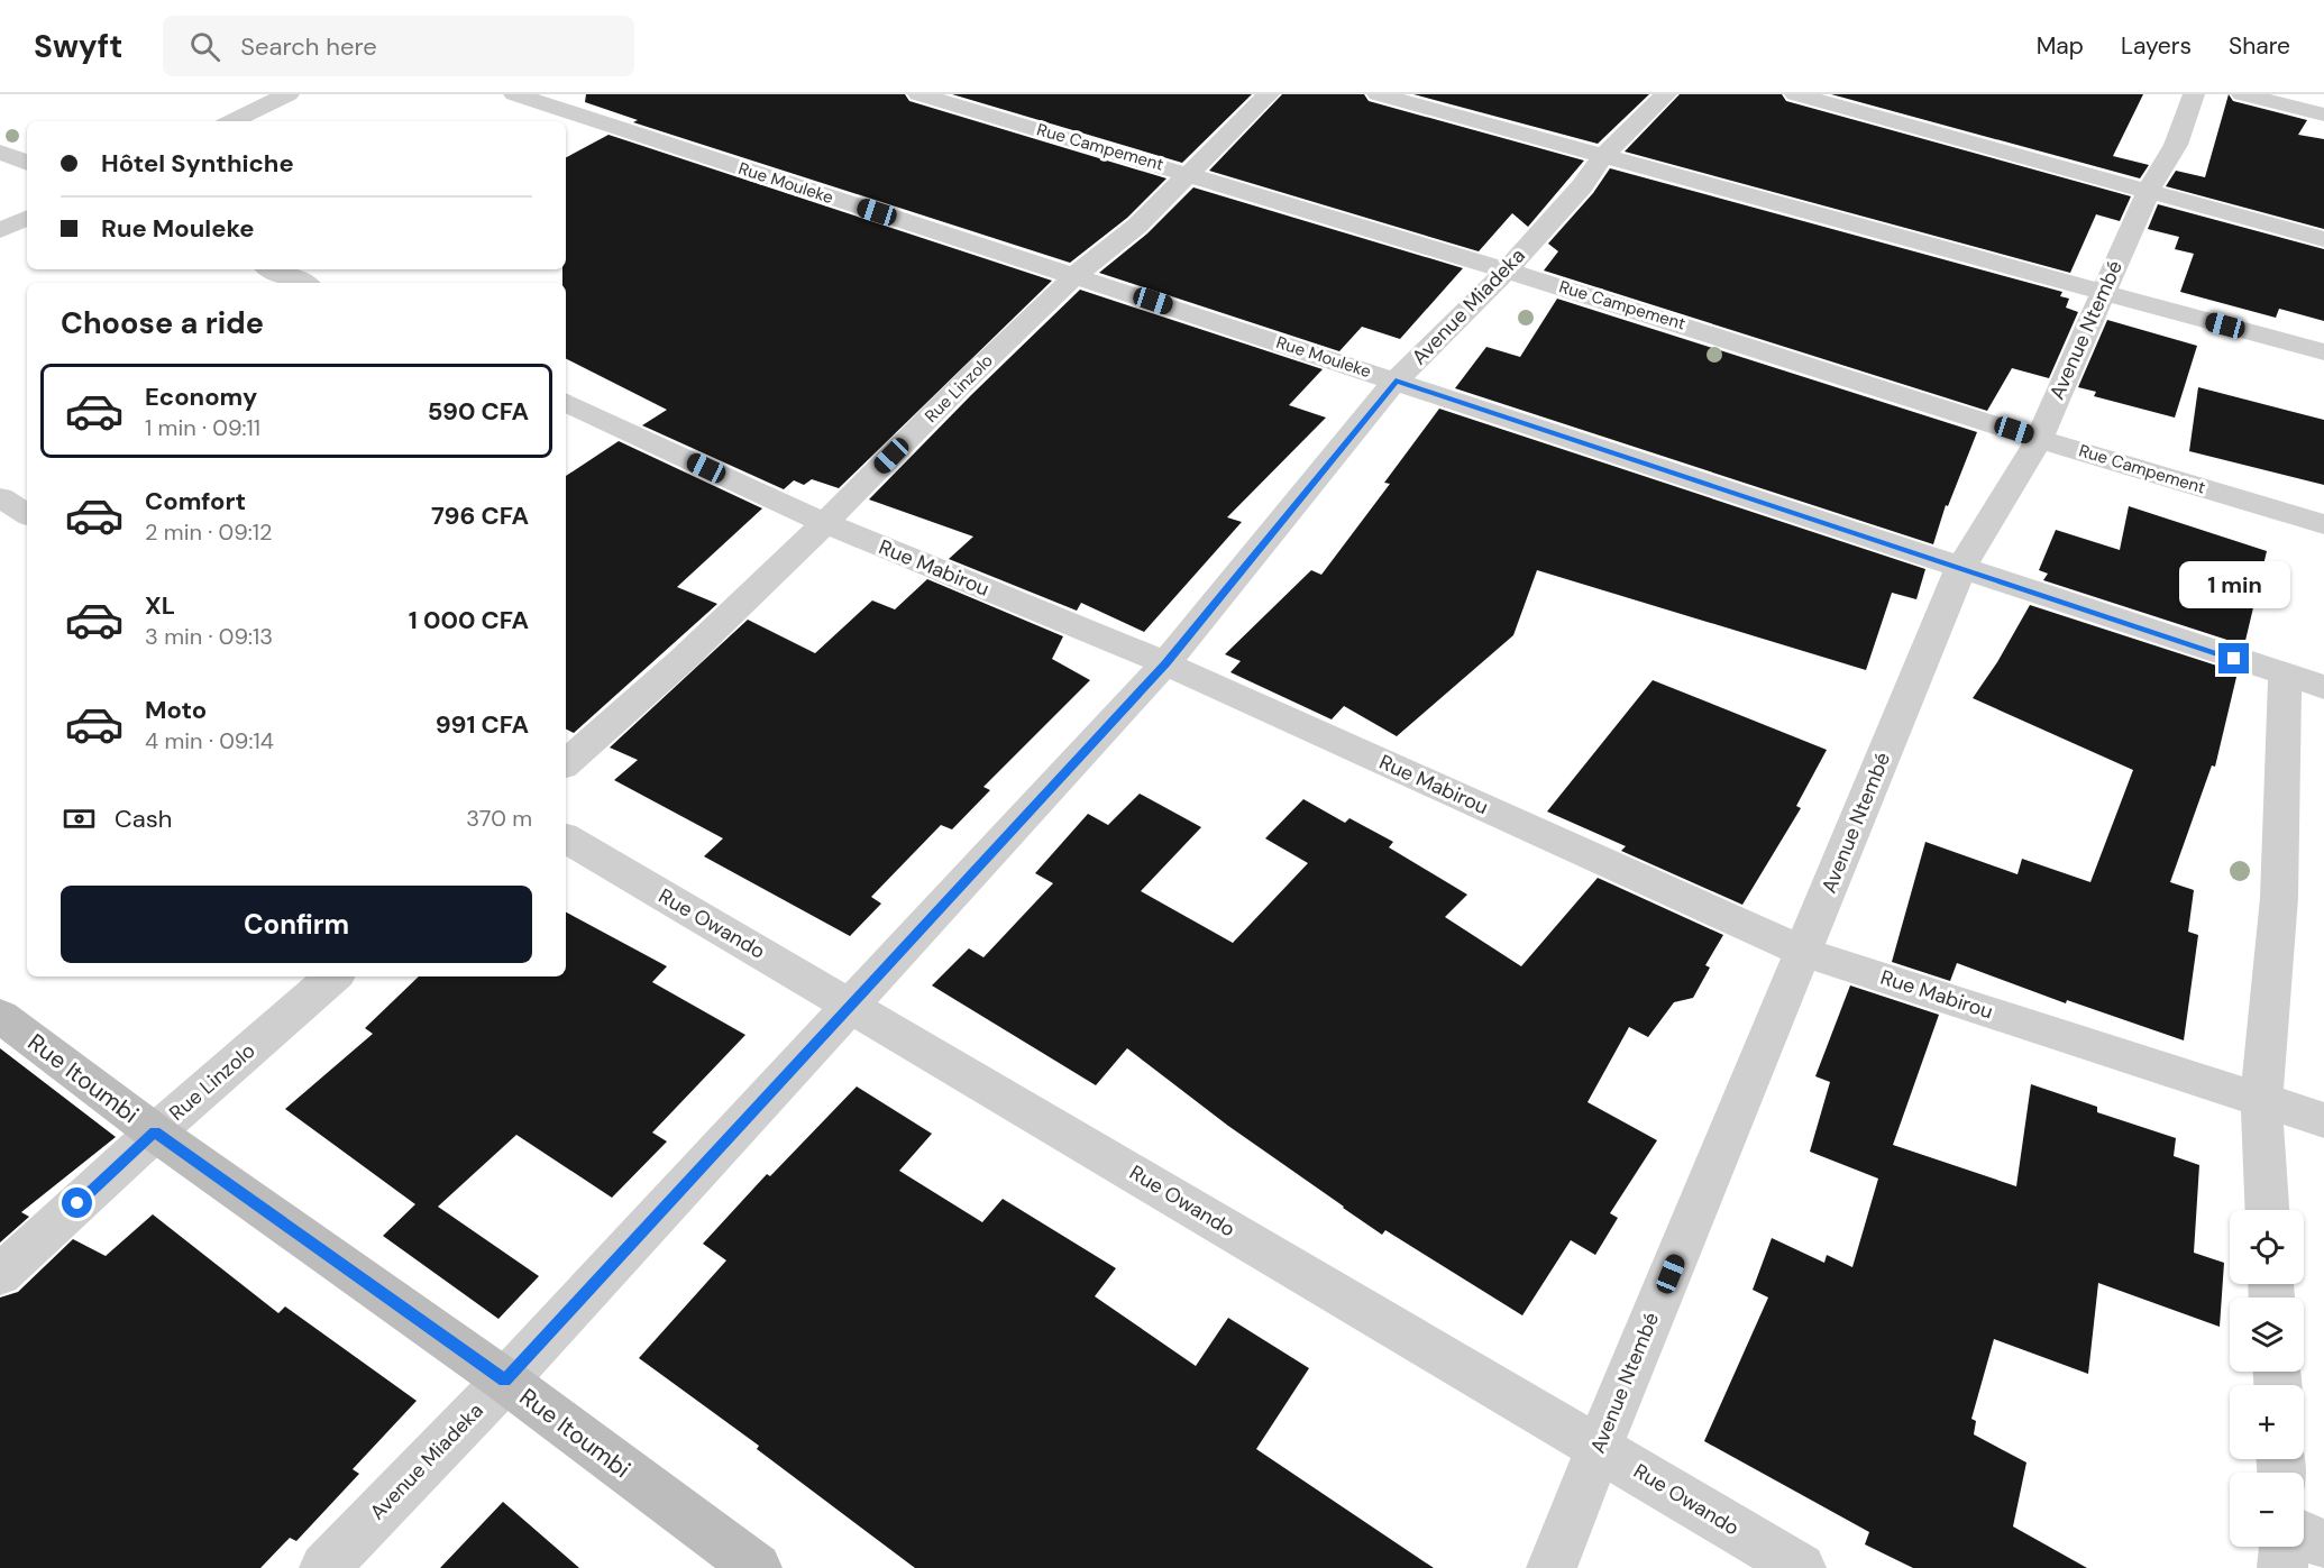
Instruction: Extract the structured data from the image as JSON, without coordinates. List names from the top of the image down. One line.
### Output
{"streets":{"street":["Rue Campement","Rue Mouleke","Avenue Miadeka","Avenue Ntembé","Rue Linzolo","Rue Mabirou","Rue Owando","Rue Itoumbi"]},"crossings":[["Rue Campement","Avenue Miadeka"],["Rue Campement","Avenue Ntembé"],["Rue Campement","Rue Linzolo"],["Rue Mouleke","Avenue Miadeka"],["Rue Mouleke","Avenue Ntembé"],["Rue Mouleke","Rue Linzolo"],["Avenue Miadeka","Rue Mabirou"],["Avenue Miadeka","Rue Owando"],["Avenue Miadeka","Rue Itoumbi"],["Avenue Ntembé","Rue Mabirou"],["Avenue Ntembé","Rue Owando"],["Rue Linzolo","Rue Mabirou"],["Rue Linzolo","Rue Itoumbi"]],"page":{"header":"Swyft","search":"Search here","nav":["Map","Layers","Share"],"banner":["Hôtel Synthiche","Rue Mouleke"],"heading":"Choose a ride","list":[{"name":"Economy","note":"1 min · 09:11","value":"590 CFA"},{"name":"Comfort","note":"2 min · 09:12","value":"796 CFA"},{"name":"XL","note":"3 min · 09:13","value":"1 000 CFA"},{"name":"Moto","note":"4 min · 09:14","value":"991 CFA"}],"bubble":"1 min","pay":["Cash","370 m"],"buttons":"Confirm","map_buttons":["+","−"]}}
